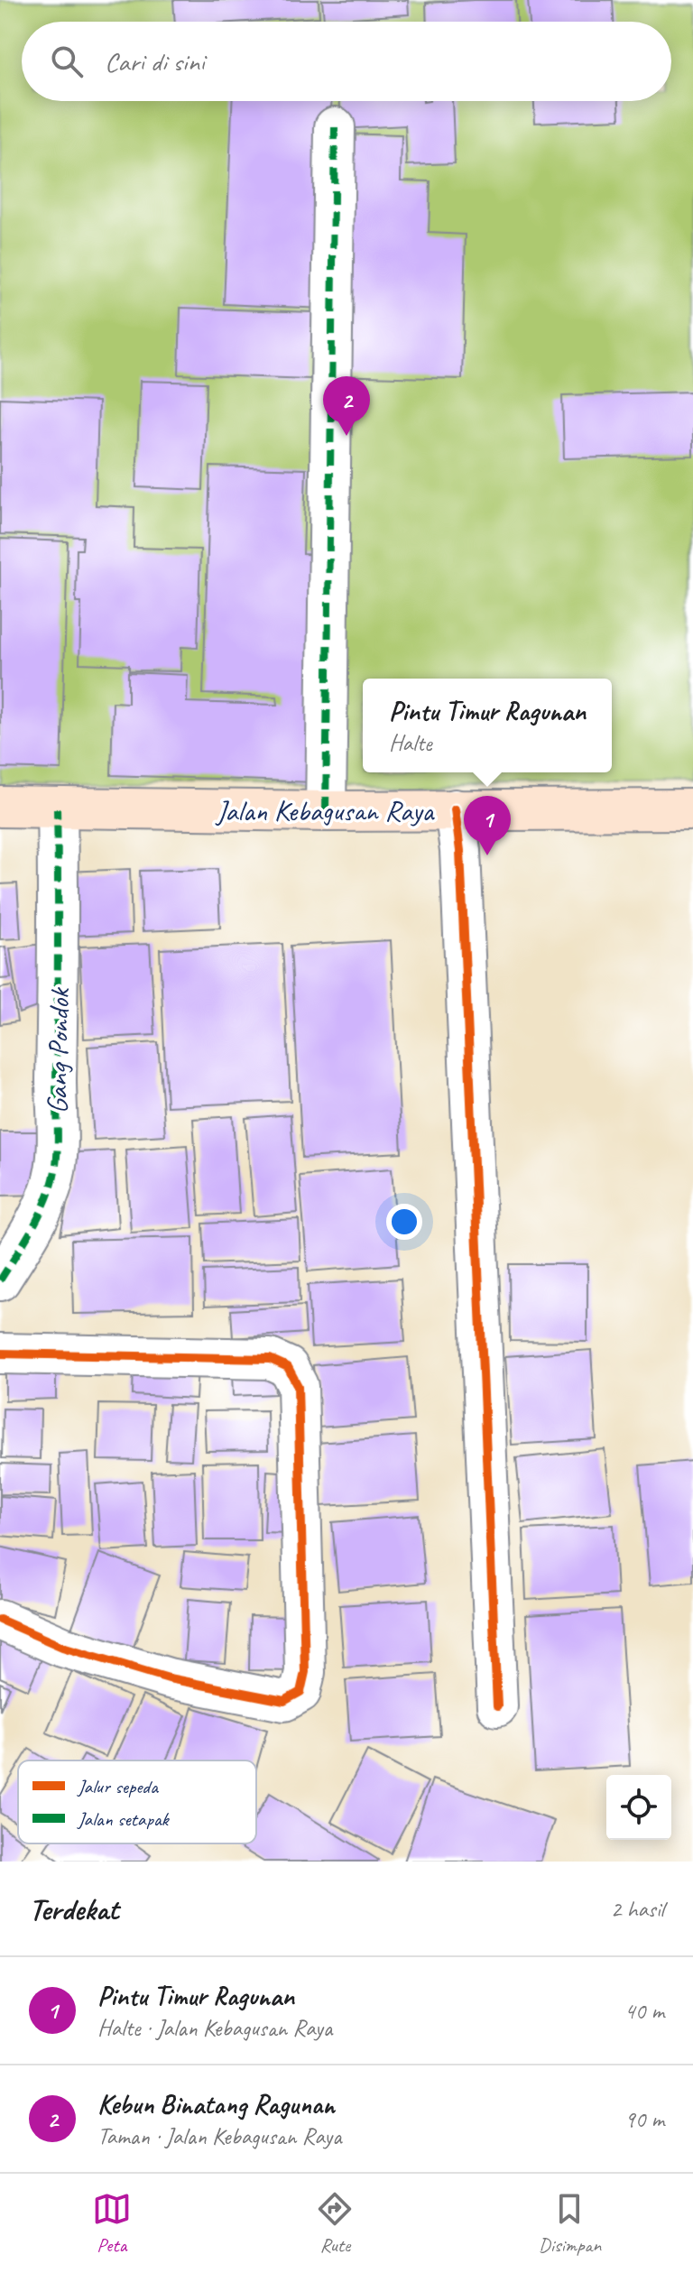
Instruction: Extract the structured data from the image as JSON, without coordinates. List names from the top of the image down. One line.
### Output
{"streets":{"main road":["Jalan Kebagusan Raya"],"street":["Gang Pondok"]},"crossings":[["Jalan Kebagusan Raya","Gang Pondok"]],"legend":["Jalur sepeda","Jalan setapak"],"page":{"search":"Cari di sini","pins":["2","1"],"popup":["Pintu Timur Ragunan","Halte"],"heading":["Terdekat","2 hasil"],"list":[{"mark":"1","name":"Pintu Timur Ragunan","note":"Halte · Jalan Kebagusan Raya","value":"40 m"},{"mark":"2","name":"Kebun Binatang Ragunan","note":"Taman · Jalan Kebagusan Raya","value":"90 m"}],"nav":["Peta","Rute","Disimpan"]}}
